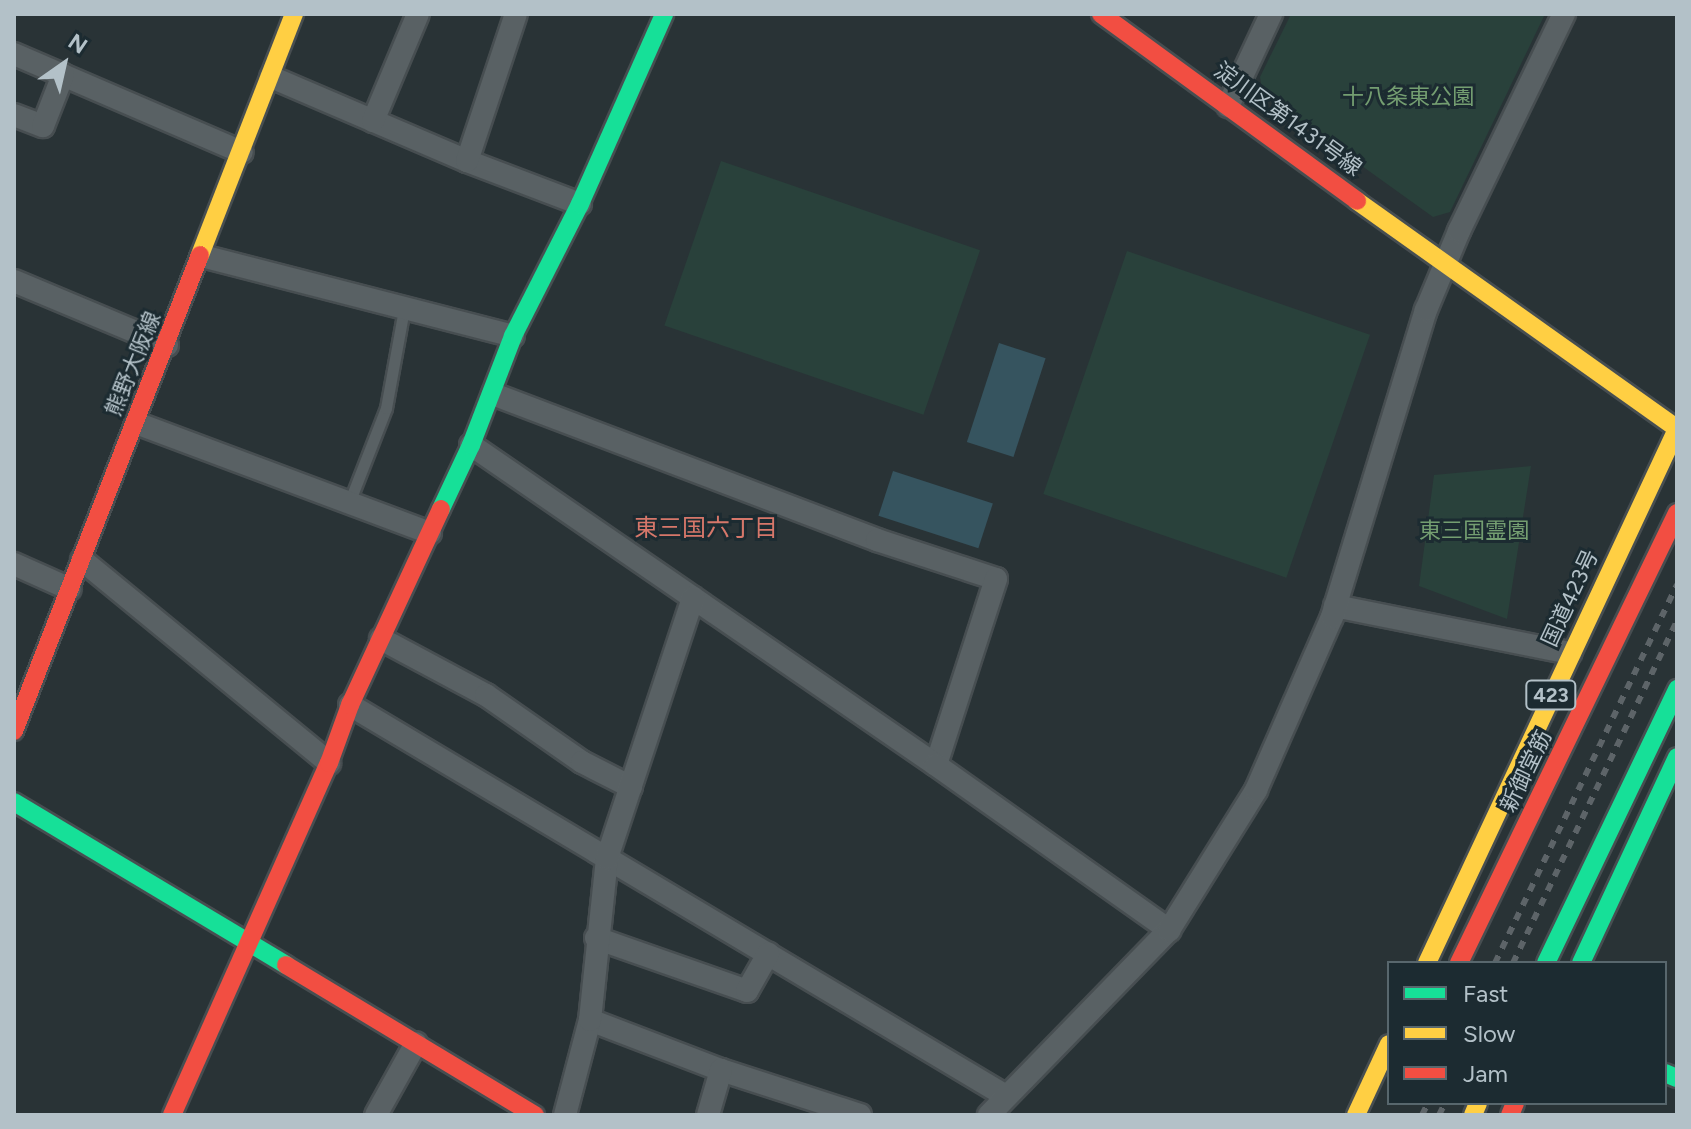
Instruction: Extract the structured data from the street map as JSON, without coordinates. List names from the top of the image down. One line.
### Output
{"streets":{"main road":["淀川区第1431号線","熊野大阪線","国道423号","423","新御堂筋"]},"crossings":[["淀川区第1431号線","国道423号"]],"districts":["東三国六丁目"],"parks":["十八条東公園","東三国霊園"],"legend":["Fast","Slow","Jam"],"north":"top right"}
